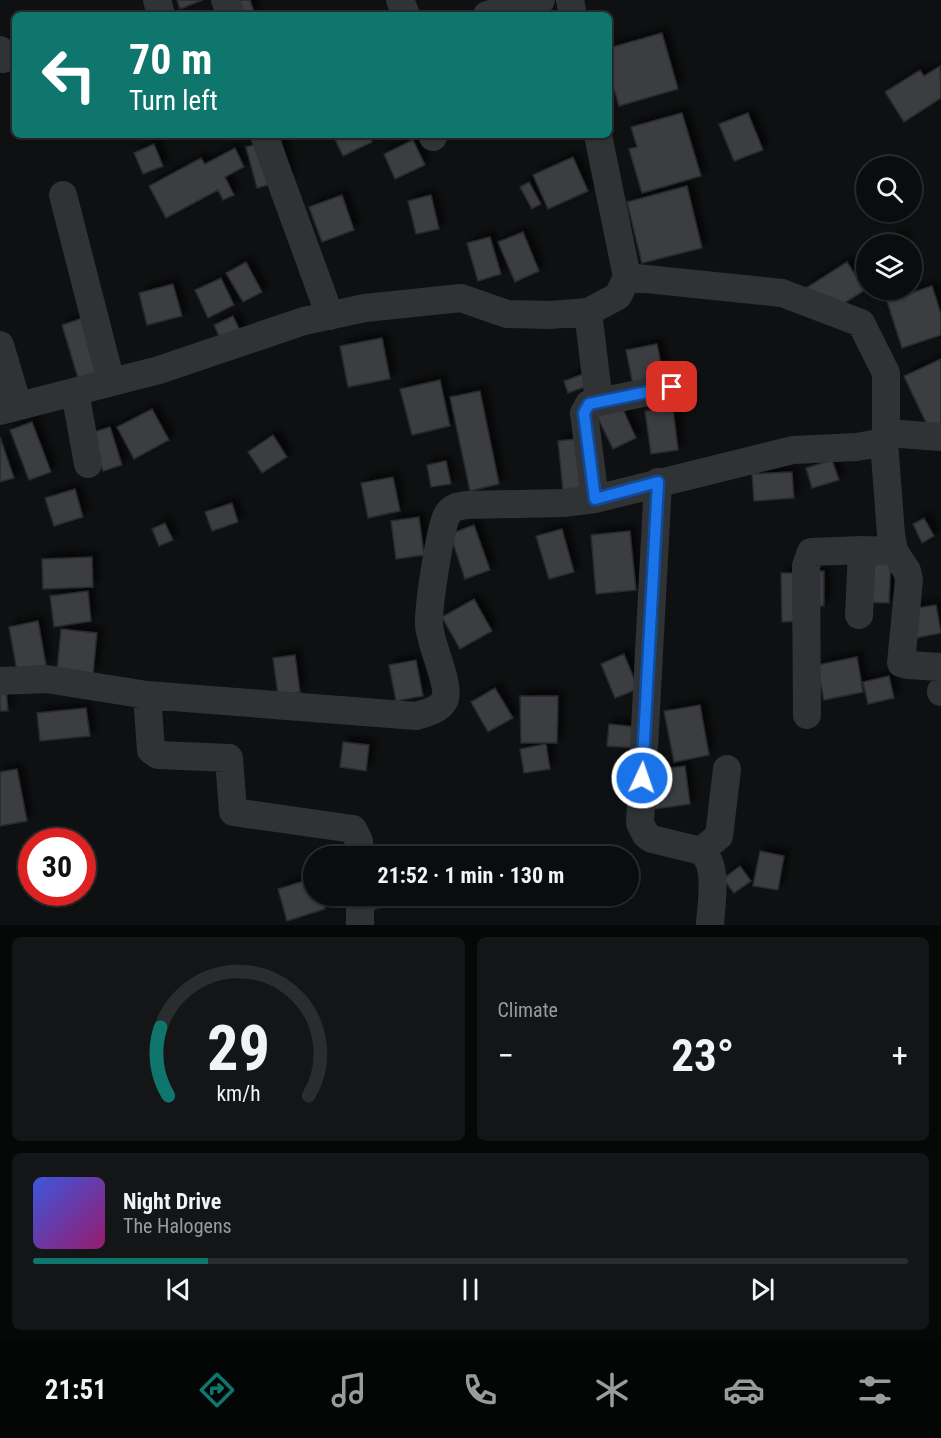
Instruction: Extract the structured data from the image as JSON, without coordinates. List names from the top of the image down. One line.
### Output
{"page":{"turn":["70 m","Turn left"],"limit":"30","trip":"21:52 · 1 min · 130 m","tile":"Climate","heat":["−","23°","+"],"song":["Night Drive","The Halogens"],"tabs":"21:51","gauge":["29","km/h"]}}
